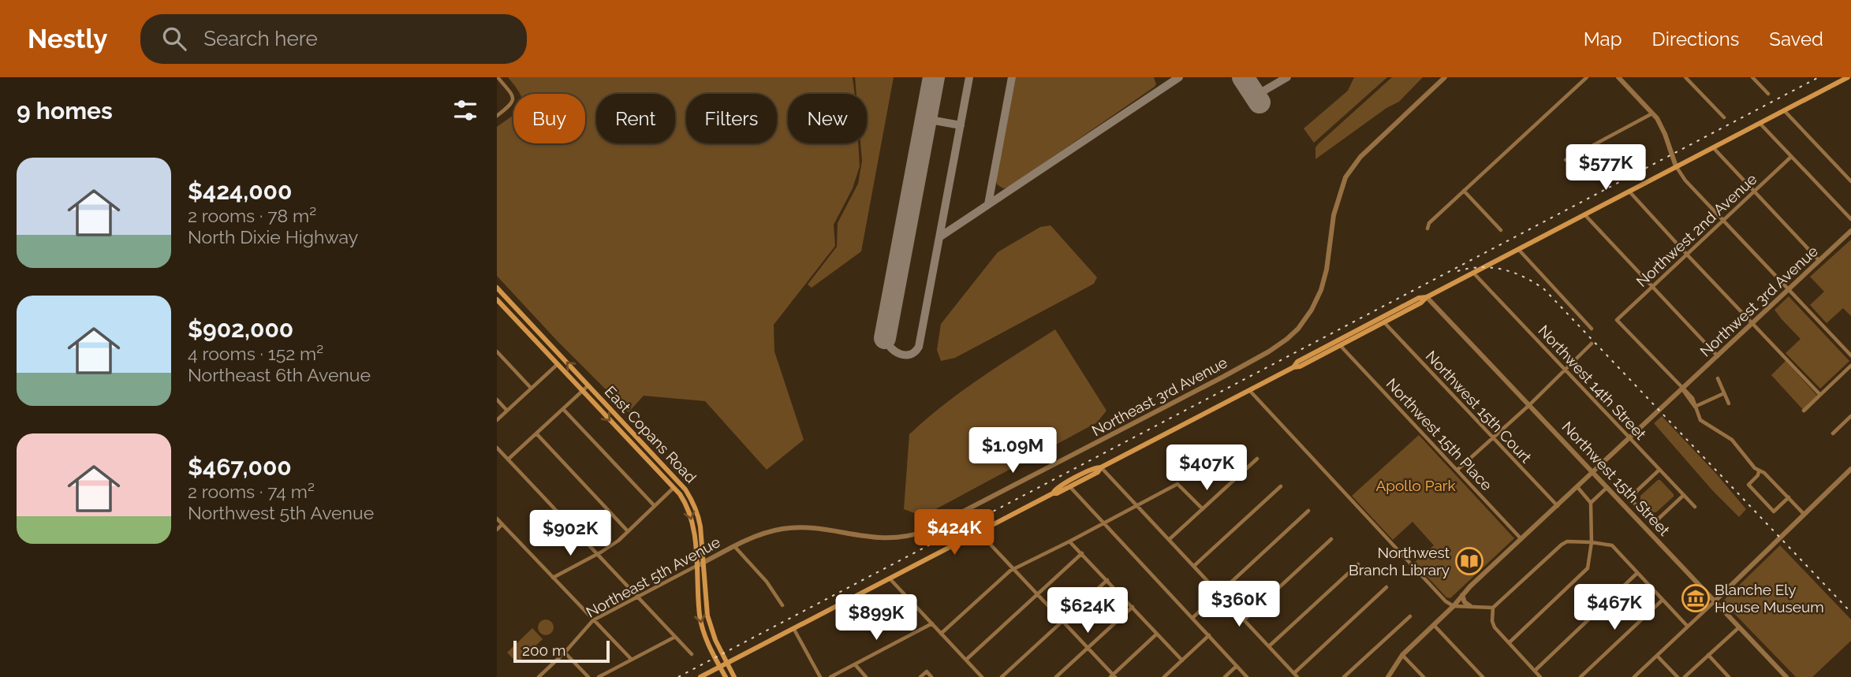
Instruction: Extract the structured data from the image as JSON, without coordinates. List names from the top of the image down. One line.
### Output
{"streets":{"main road":["East Copans Road"],"street":["Northwest 2nd Avenue","Northwest 3rd Avenue","Northwest 14th Street","Northeast 3rd Avenue","Northwest 15th Court","Northwest 15th Place","Northwest 15th Street","Northeast 5th Avenue"]},"crossings":[["Northwest 2nd Avenue","Northwest 3rd Avenue"],["Northwest 3rd Avenue","Northwest 14th Street"],["Northwest 3rd Avenue","Northwest 15th Court"],["Northwest 3rd Avenue","Northwest 15th Place"],["Northwest 3rd Avenue","Northwest 15th Street"],["Northeast 3rd Avenue","Northeast 5th Avenue"],["East Copans Road","Northeast 5th Avenue"]],"parks":["Apollo Park"],"places":{"library":["Northwest Branch Library"],"museum":["Blanche Ely House Museum"]},"scale_bar":"200 m","page":{"header":"Nestly","search":"Search here","nav":["Map","Directions","Saved"],"heading":"9 homes","chip":["Buy","Rent","Filters","New"],"list":[{"name":"$424,000","note":"2 rooms · 78 m² · North Dixie Highway"},{"name":"$902,000","note":"4 rooms · 152 m² · Northeast 6th Avenue"},{"name":"$467,000","note":"2 rooms · 74 m² · Northwest 5th Avenue"}],"price":["$577K","$1.09M","$407K","$424K","$902K","$360K","$467K","$624K","$899K"],"scale":"200 m"}}
